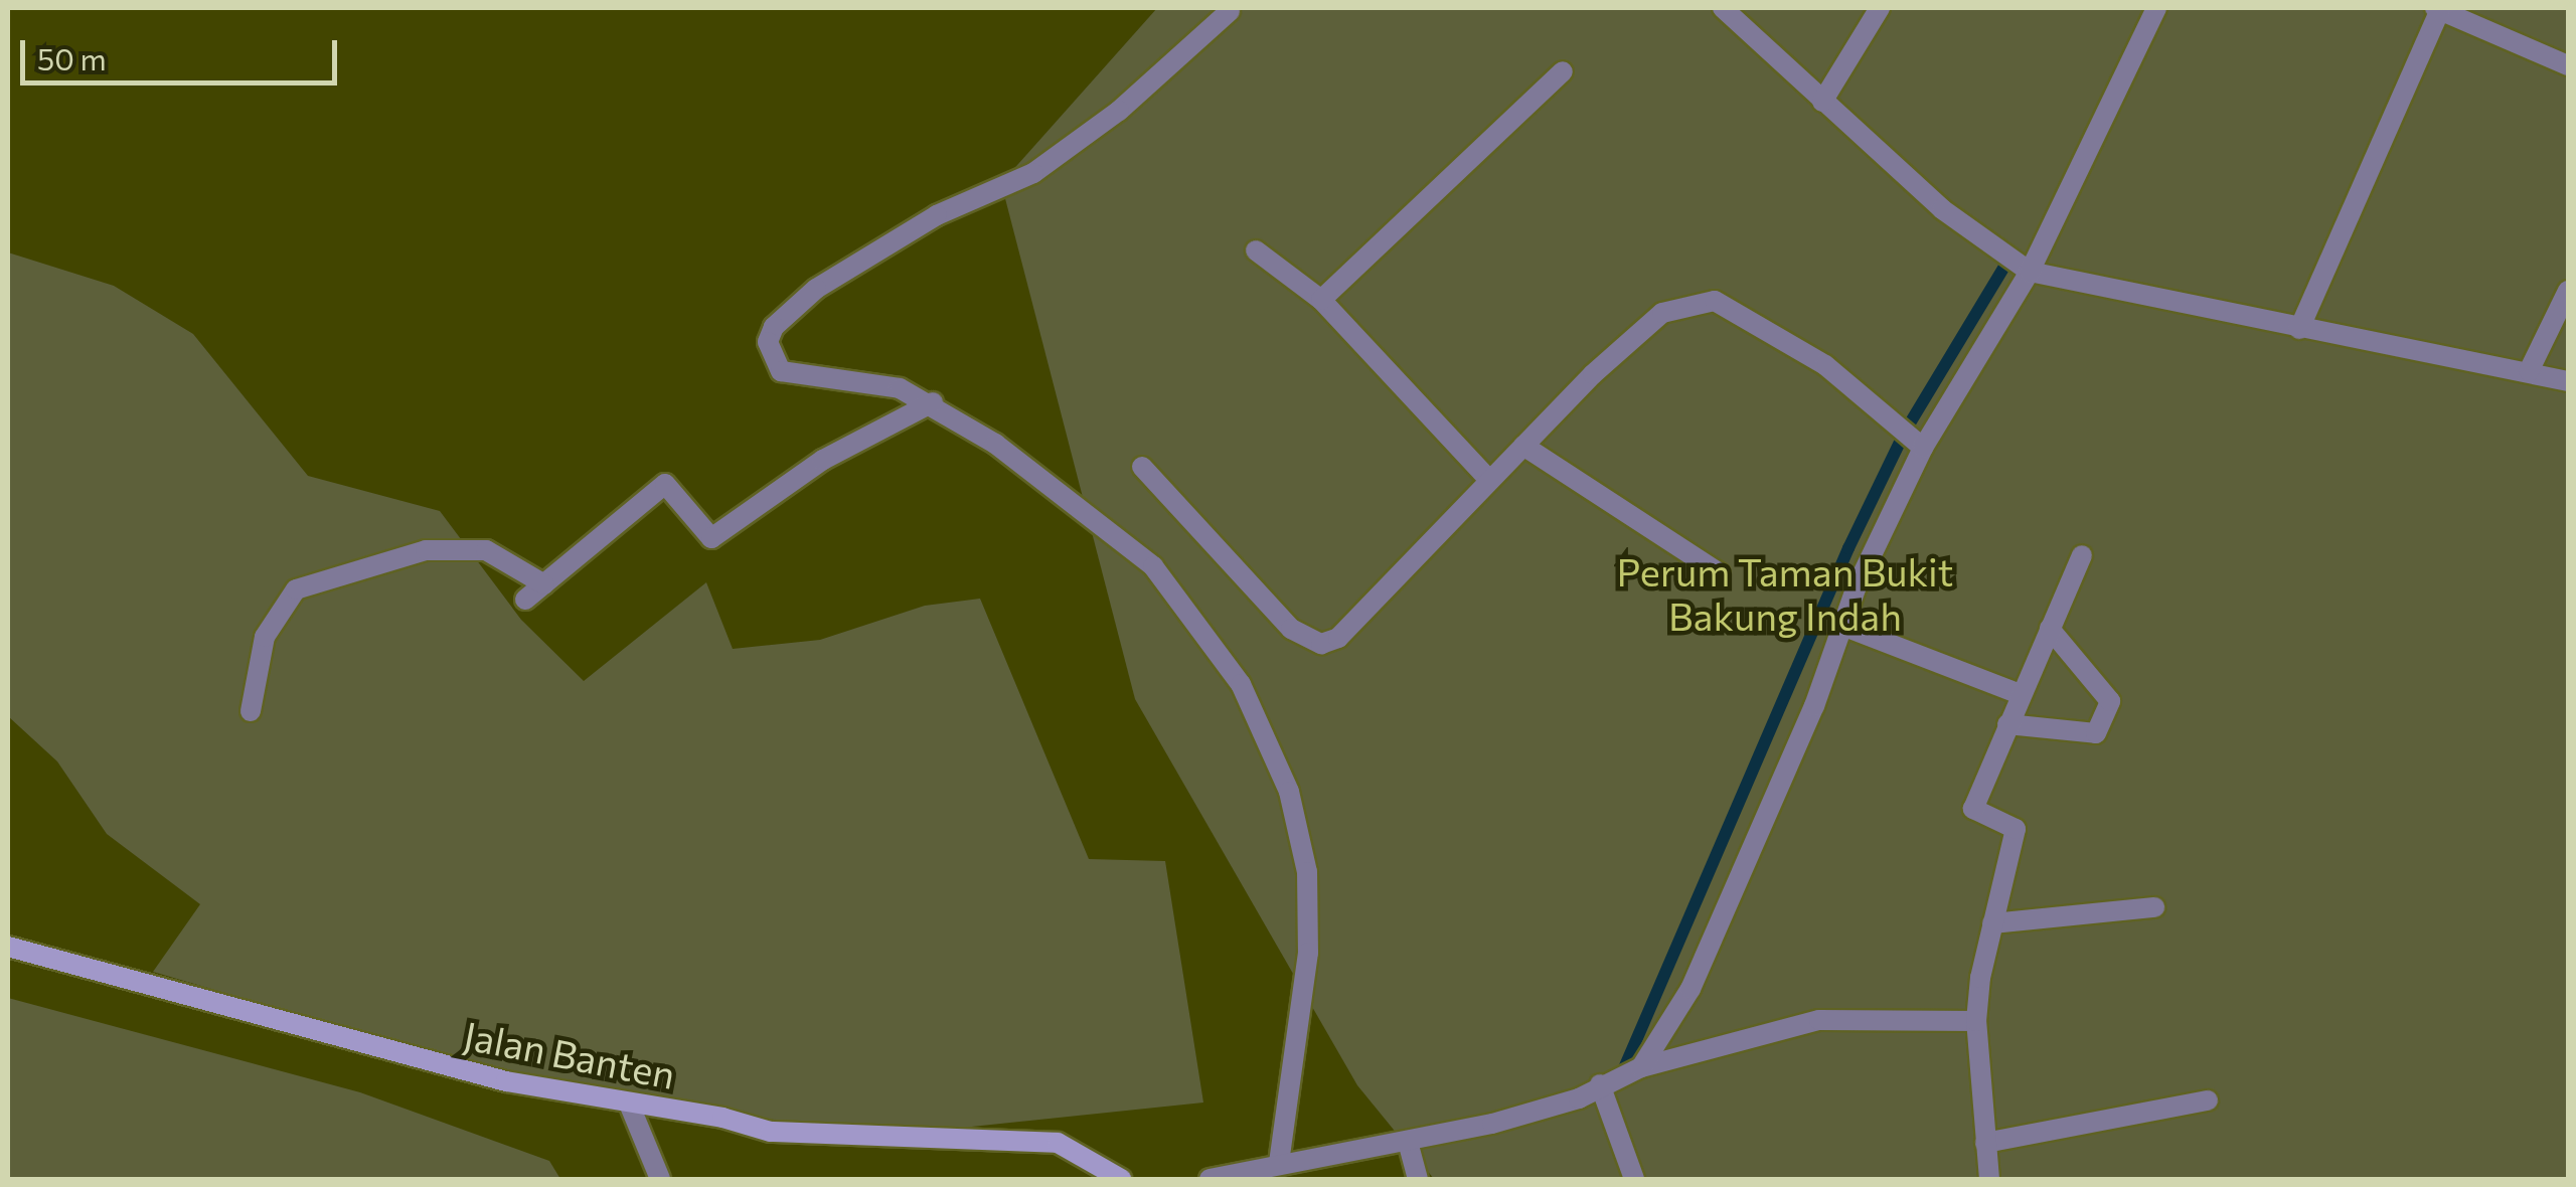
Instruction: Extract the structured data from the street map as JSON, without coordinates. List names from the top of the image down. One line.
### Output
{"streets":{"street":["Jalan Banten"]},"parks":["Perum Taman Bukit Bakung Indah"],"scale_bar":"50 m"}
